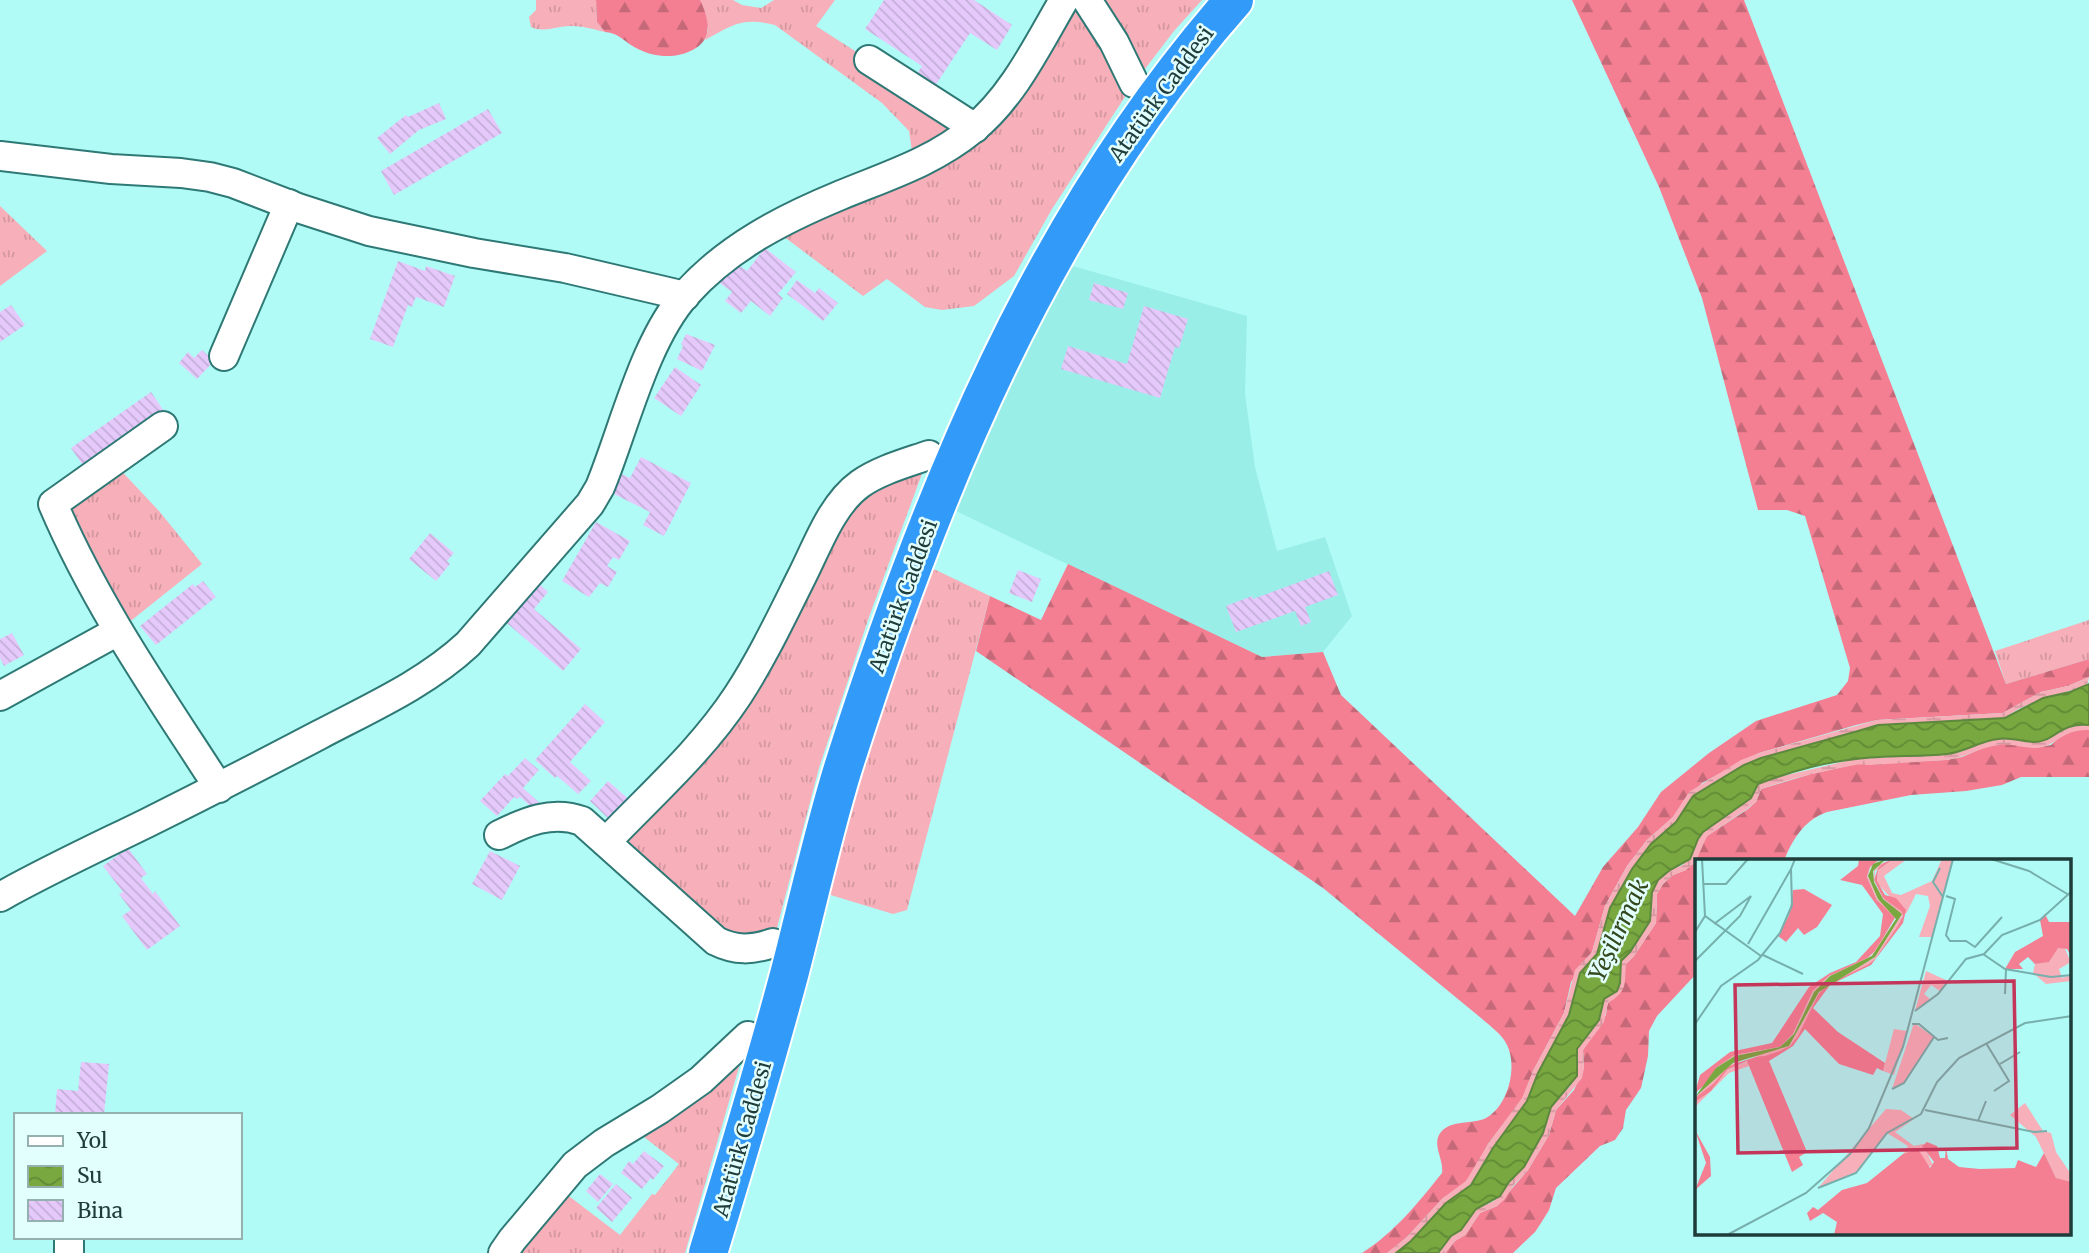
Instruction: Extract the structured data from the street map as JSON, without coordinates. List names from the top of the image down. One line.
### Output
{"streets":{"highway":["Atatürk Caddesi"]},"water":["Yeşilırmak"],"legend":["Yol","Su","Bina"]}
